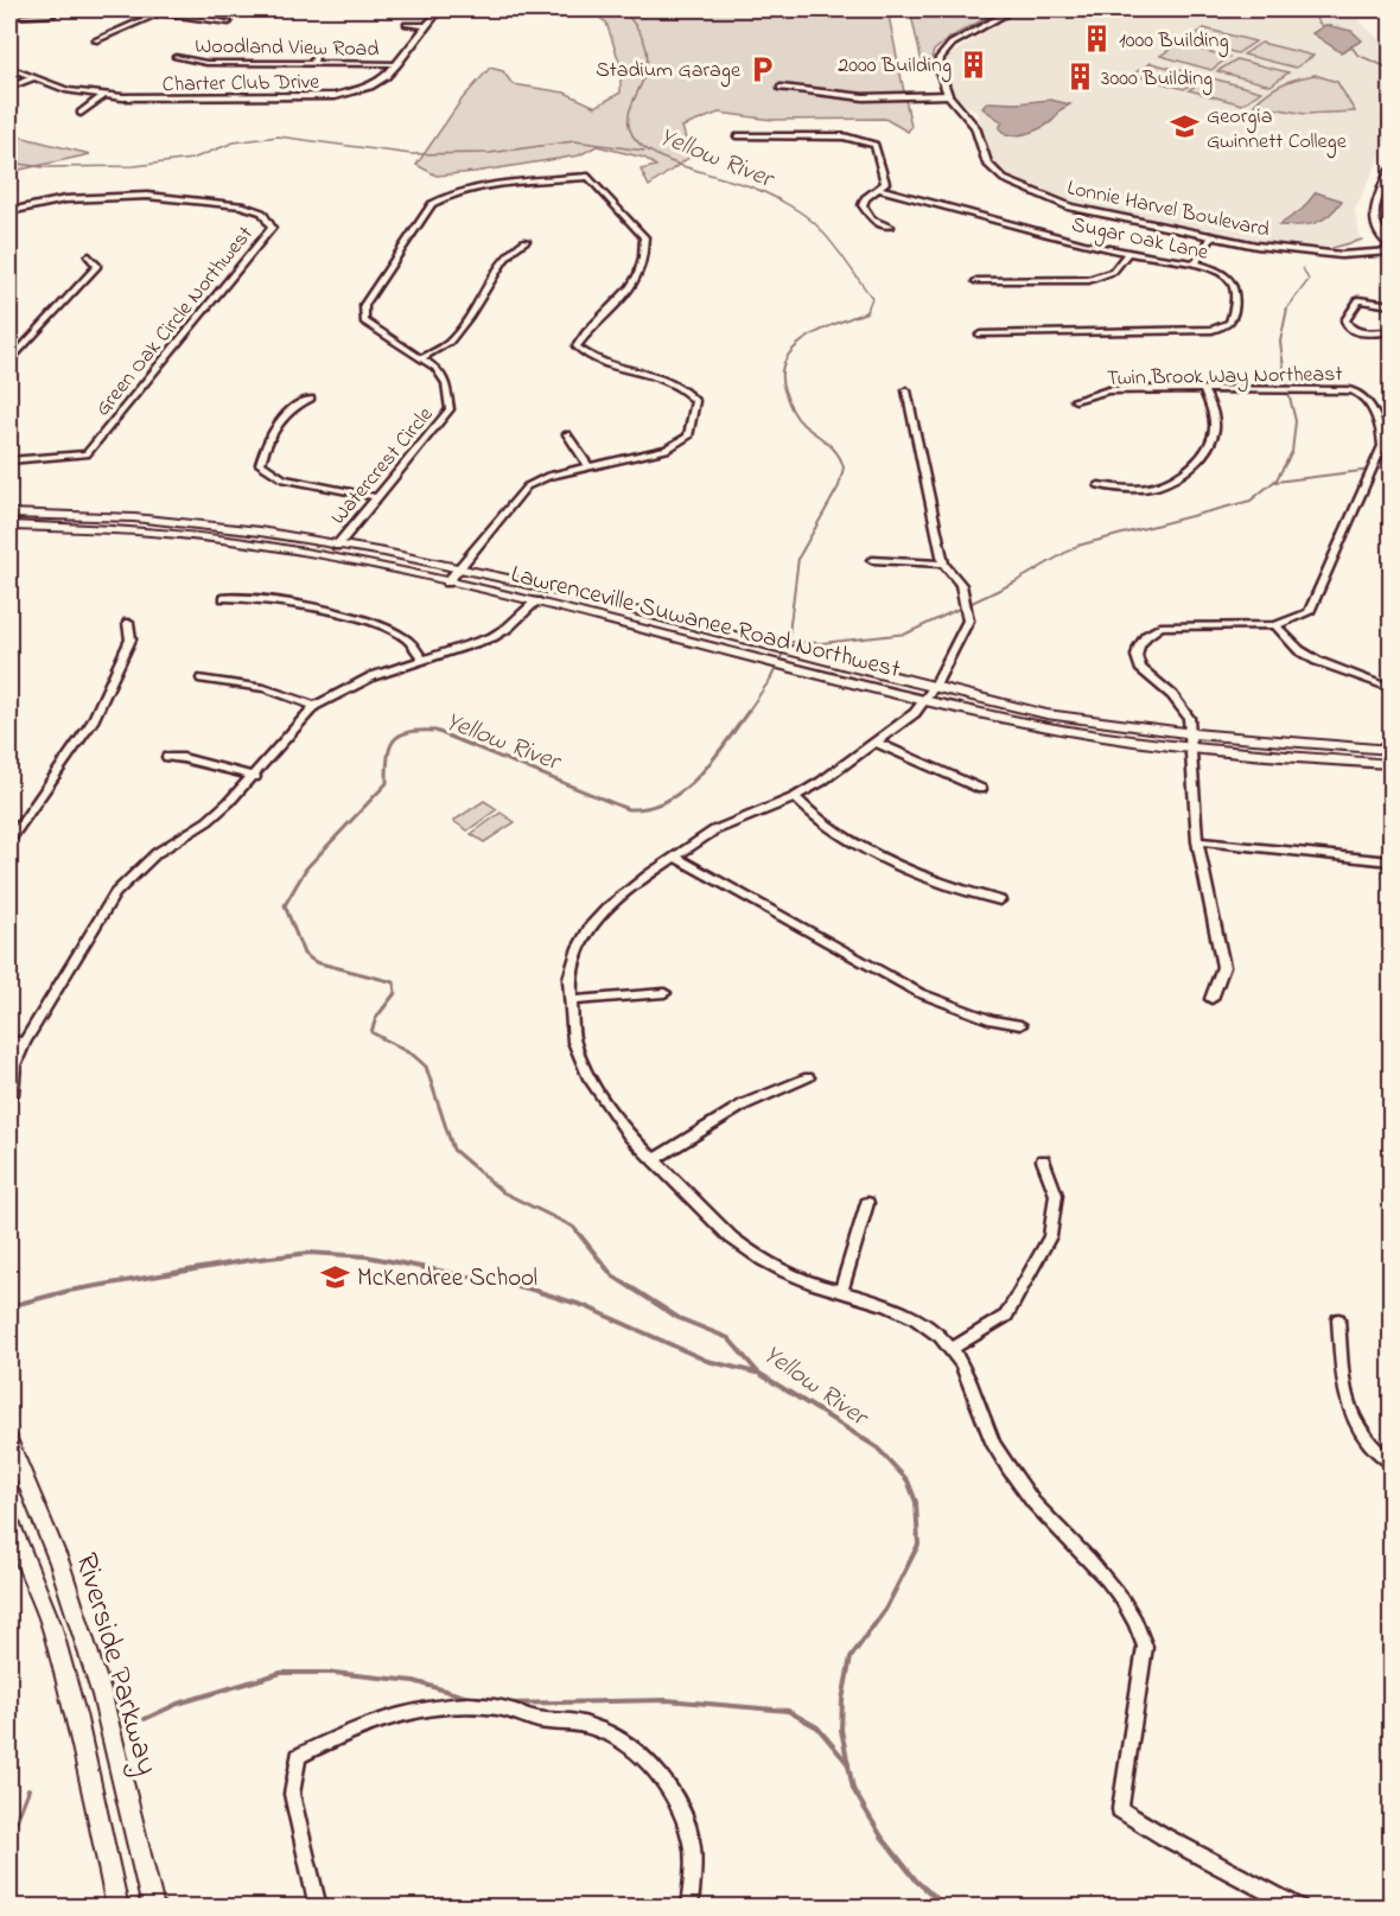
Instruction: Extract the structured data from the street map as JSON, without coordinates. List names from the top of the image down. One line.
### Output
{"streets":{"main road":["Lawrenceville Suwanee Road Northwest","Riverside Parkway"],"street":["Woodland View Road","Charter Club Drive","Lonnie Harvel Boulevard","Sugar Oak Lane","Green Oak Circle Northwest","Twin Brook Way Northeast","Watercrest Circle"]},"crossings":[["Woodland View Road","Charter Club Drive"],["Twin Brook Way Northeast","Lawrenceville Suwanee Road Northwest"],["Watercrest Circle","Lawrenceville Suwanee Road Northwest"]],"water":["Yellow River"],"places":{"building":["1000 Building","2000 Building","3000 Building"],"parking":["Stadium Garage"],"school or university":["Georgia Gwinnett College","McKendree School"]}}
